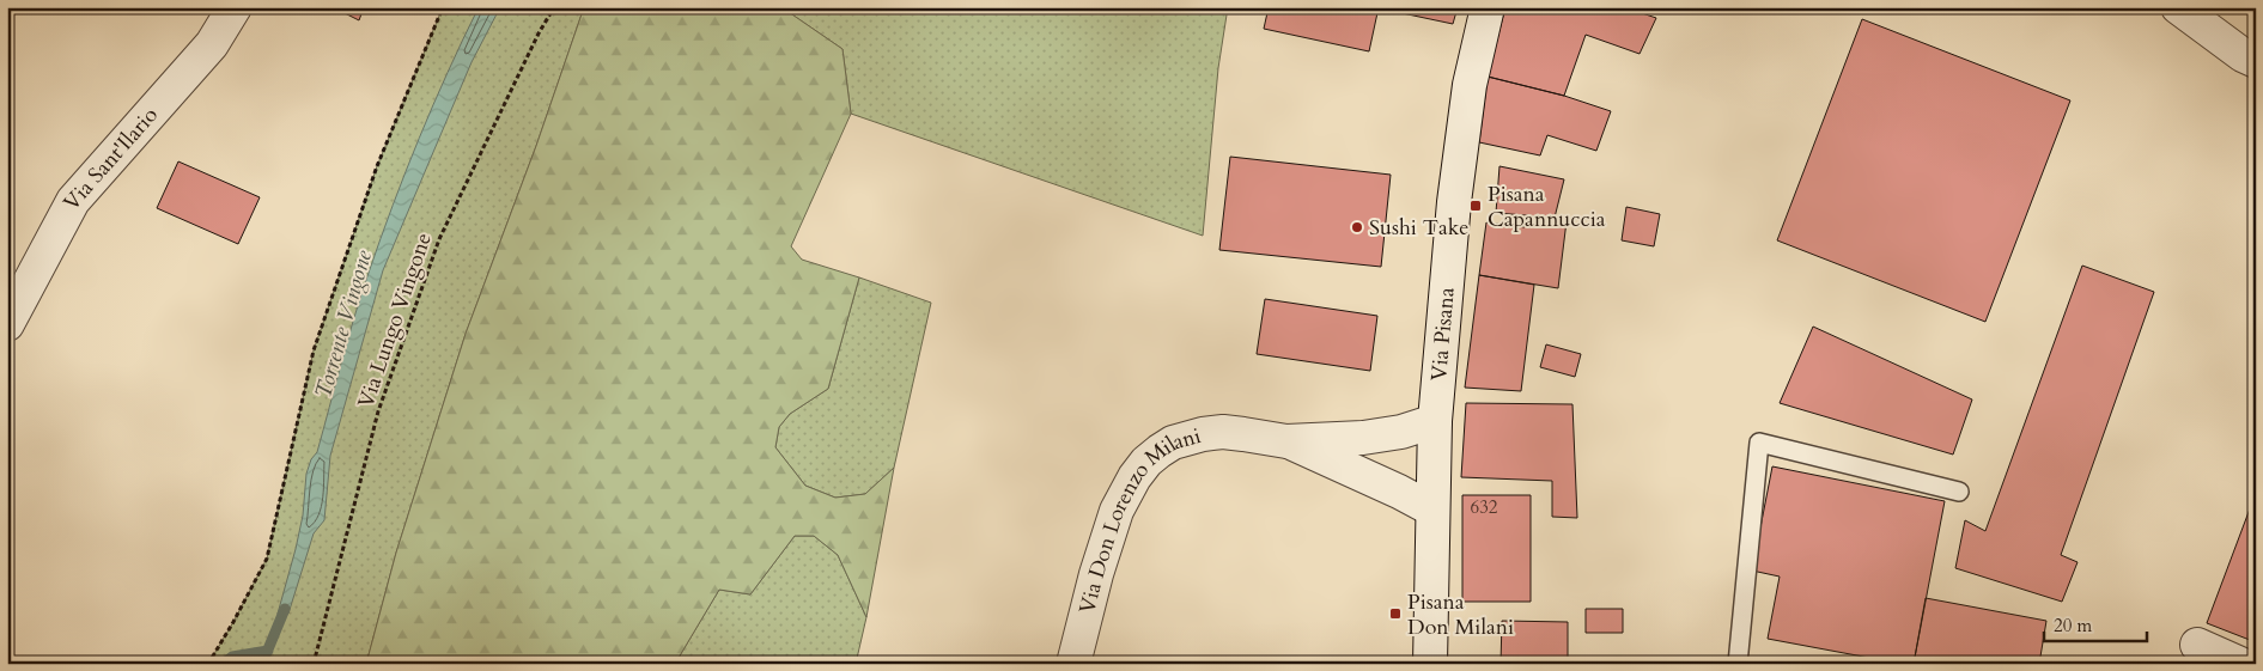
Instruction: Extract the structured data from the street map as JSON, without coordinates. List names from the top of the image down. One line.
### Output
{"streets":{"street":["Via Sant'Ilario","Via Pisana","Via Don Lorenzo Milani"],"path":["Via Lungo Vingone"]},"crossings":[["Via Pisana","Via Don Lorenzo Milani"]],"water":["Torrente Vingone"],"places":{"transit":["Pisana Capannuccia","Pisana Don Milani"],"other":["Sushi Take"]},"house_numbers":["632"],"scale_bar":"20 m"}
